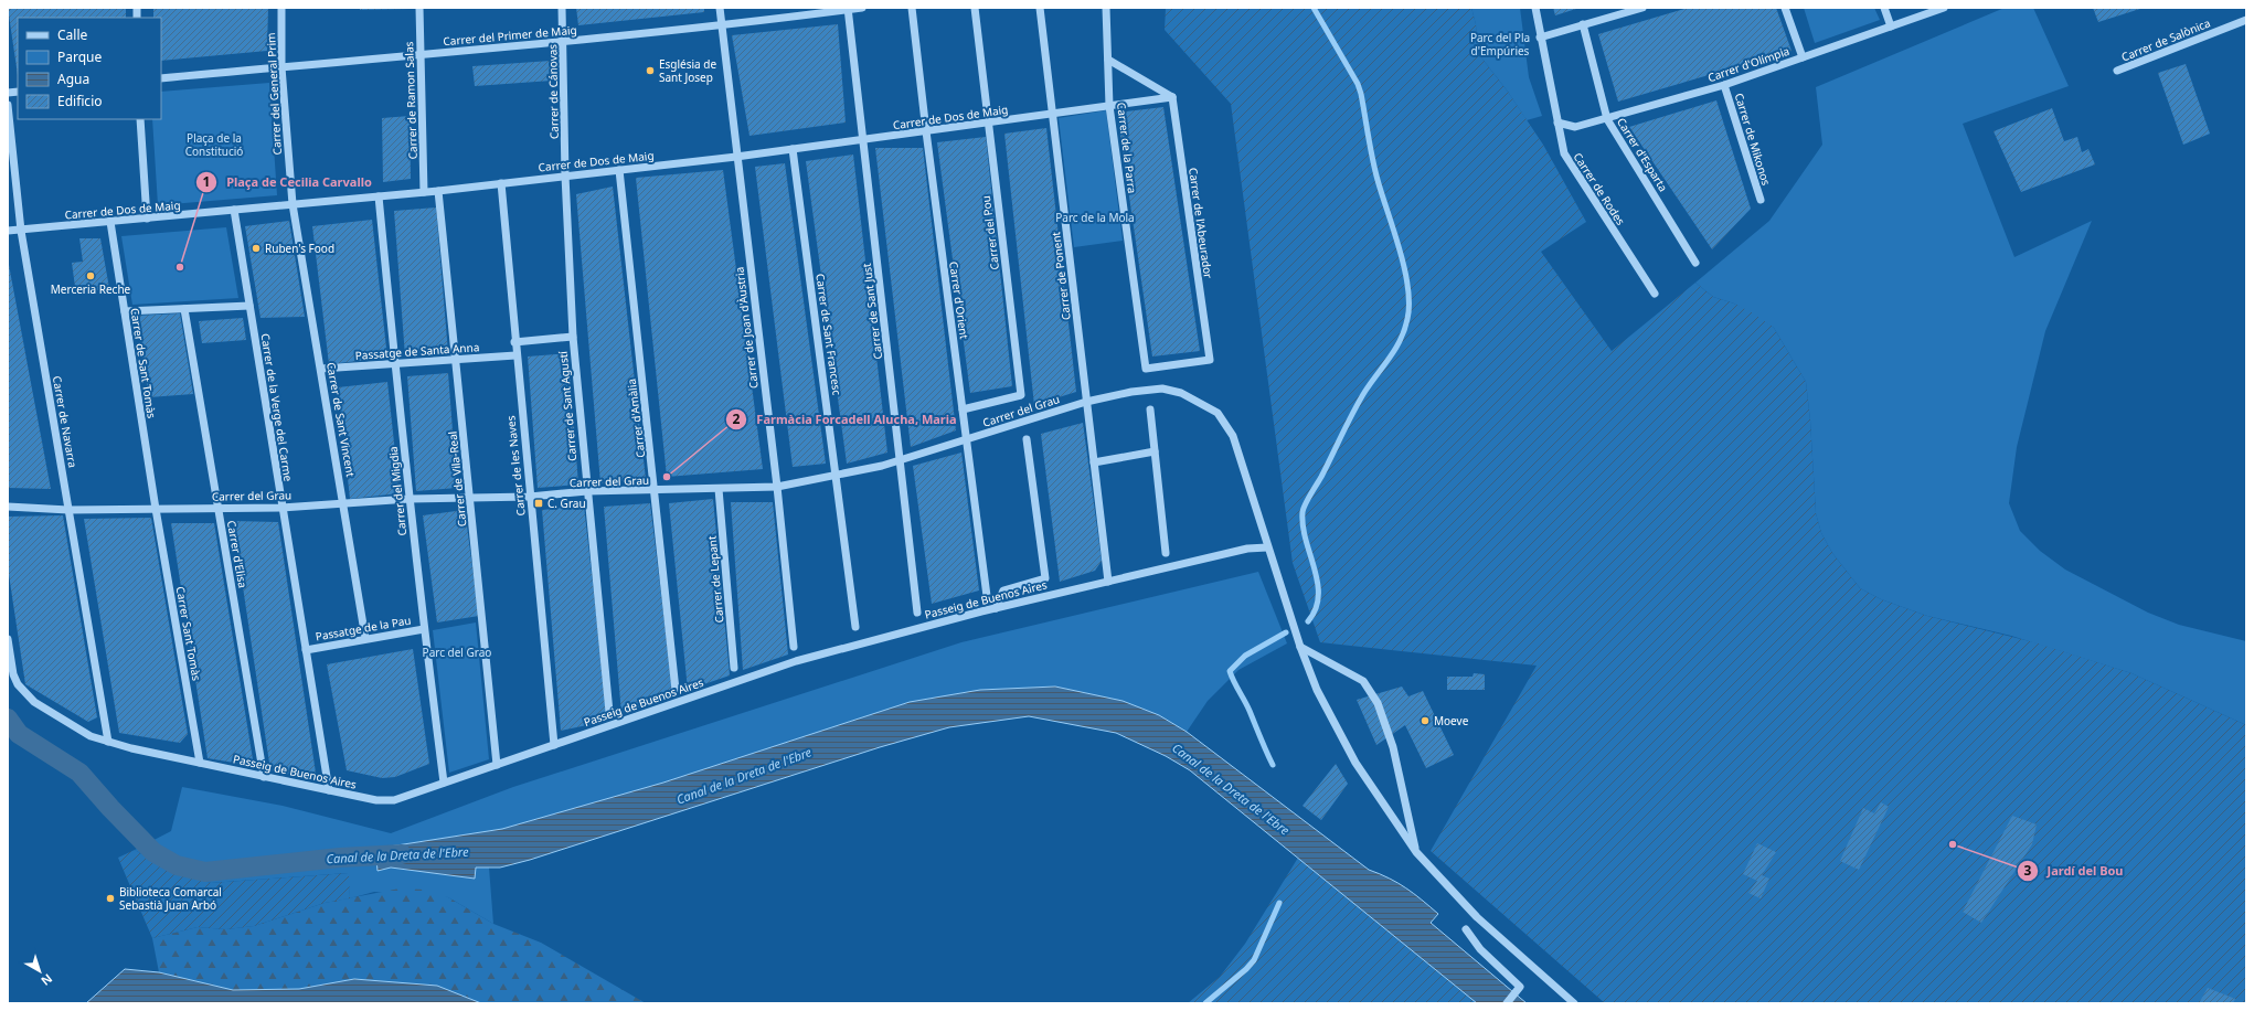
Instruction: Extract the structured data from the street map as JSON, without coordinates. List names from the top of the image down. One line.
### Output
{"streets":{"street":["Carrer del Primer de Maig","Carrer de Salònica","Carrer d'Olímpia","Carrer de Cánovas","Carrer del General Prim","Carrer de Ramon Salas","Carrer de Dos de Maig","Carrer de Mikonos","Carrer de la Parra","Carrer d'Esparta","Carrer de Rodes","Carrer de l'Abeurador","Carrer del Pou","Carrer de Ponent","Carrer d'Orient","Carrer de Sant Just","Carrer de Joan d'Àustria","Carrer de Sant Francesc","Passatge de Santa Anna","Carrer de Sant Tomàs","Carrer de Sant Agustí","Carrer de la Verge del Carme","Carrer del Grau","Carrer d'Amàlia","Carrer de Sant Vincent","Carrer de Navarra","Carrer de les Naves","Carrer de Vila-Real","Carrer del Migdia","Carrer d'Elisa","Carrer de Lepant","Passeig de Buenos Aires","Passatge de la Pau","Carrer Sant Tomàs"]},"crossings":[["Carrer del Primer de Maig","Carrer de Cánovas"],["Carrer del Primer de Maig","Carrer del General Prim"],["Carrer del Primer de Maig","Carrer de Ramon Salas"],["Carrer del Primer de Maig","Carrer de Sant Just"],["Carrer del Primer de Maig","Carrer de Joan d'Àustria"],["Carrer d'Olímpia","Carrer de Mikonos"],["Carrer d'Olímpia","Carrer d'Esparta"],["Carrer d'Olímpia","Carrer de Rodes"],["Carrer de Cánovas","Carrer de Dos de Maig"],["Carrer de Cánovas","Carrer de Sant Agustí"],["Carrer del General Prim","Carrer de Dos de Maig"],["Carrer del General Prim","Carrer de Sant Vincent"],["Carrer de Ramon Salas","Carrer de Dos de Maig"],["Carrer de Dos de Maig","Carrer de la Parra"],["Carrer de Dos de Maig","Carrer de l'Abeurador"],["Carrer de Dos de Maig","Carrer del Pou"],["Carrer de Dos de Maig","Carrer de Ponent"],["Carrer de Dos de Maig","Carrer d'Orient"],["Carrer de Dos de Maig","Carrer de Sant Just"],["Carrer de Dos de Maig","Carrer de Joan d'Àustria"],["Carrer de Dos de Maig","Carrer de Sant Francesc"],["Carrer de Dos de Maig","Carrer de Sant Tomàs"],["Carrer de Dos de Maig","Carrer de Sant Agustí"],["Carrer de Dos de Maig","Carrer de la Verge del Carme"],["Carrer de Dos de Maig","Carrer d'Amàlia"],["Carrer de Dos de Maig","Carrer de Sant Vincent"],["Carrer de Dos de Maig","Carrer de Navarra"],["Carrer de Dos de Maig","Carrer de les Naves"],["Carrer de Dos de Maig","Carrer de Vila-Real"],["Carrer de Dos de Maig","Carrer del Migdia"],["Carrer de la Parra","Carrer de l'Abeurador"],["Carrer del Pou","Carrer d'Orient"],["Carrer de Ponent","Carrer del Grau"],["Carrer de Ponent","Passeig de Buenos Aires"],["Carrer d'Orient","Carrer del Grau"],["Carrer de Sant Just","Carrer del Grau"],["Carrer de Joan d'Àustria","Carrer del Grau"],["Carrer de Sant Francesc","Carrer del Grau"],["Passatge de Santa Anna","Carrer de Sant Vincent"],["Passatge de Santa Anna","Carrer de les Naves"],["Passatge de Santa Anna","Carrer de Vila-Real"],["Passatge de Santa Anna","Carrer del Migdia"],["Carrer de Sant Tomàs","Carrer del Grau"],["Carrer de Sant Tomàs","Carrer Sant Tomàs"],["Carrer de Sant Agustí","Carrer del Grau"],["Carrer de la Verge del Carme","Carrer del Grau"],["Carrer de la Verge del Carme","Passeig de Buenos Aires"],["Carrer de la Verge del Carme","Passatge de la Pau"],["Carrer del Grau","Carrer d'Amàlia"],["Carrer del Grau","Carrer de Sant Vincent"],["Carrer del Grau","Carrer de Navarra"],["Carrer del Grau","Carrer de les Naves"],["Carrer del Grau","Carrer de Vila-Real"],["Carrer del Grau","Carrer del Migdia"],["Carrer del Grau","Carrer d'Elisa"],["Carrer del Grau","Carrer de Lepant"],["Carrer del Grau","Passeig de Buenos Aires"],["Carrer del Grau","Carrer Sant Tomàs"],["Carrer de Sant Vincent","Passatge de la Pau"],["Carrer de Navarra","Passeig de Buenos Aires"],["Carrer de les Naves","Passeig de Buenos Aires"],["Carrer de Vila-Real","Passeig de Buenos Aires"],["Carrer del Migdia","Passeig de Buenos Aires"],["Carrer del Migdia","Passatge de la Pau"],["Carrer d'Elisa","Passeig de Buenos Aires"],["Passeig de Buenos Aires","Carrer Sant Tomàs"]],"water":["Canal de la Dreta de l'Ebre"],"parks":["Parc del Pla d'Empúries","Plaça de la Constitució","Parc de la Mola","Parc del Grao"],"places":{"other":["Església de Sant Josep","Ruben's Food","Plaça de Cecilia Carvallo","Merceria Reche","Farmàcia Forcadell Alucha, Maria","Moeve","Jardí del Bou","Biblioteca Comarcal Sebastià Juan Arbó"],"transit":["C. Grau"]},"legend":["Calle","Parque","Agua","Edificio"],"north":"bottom right"}
